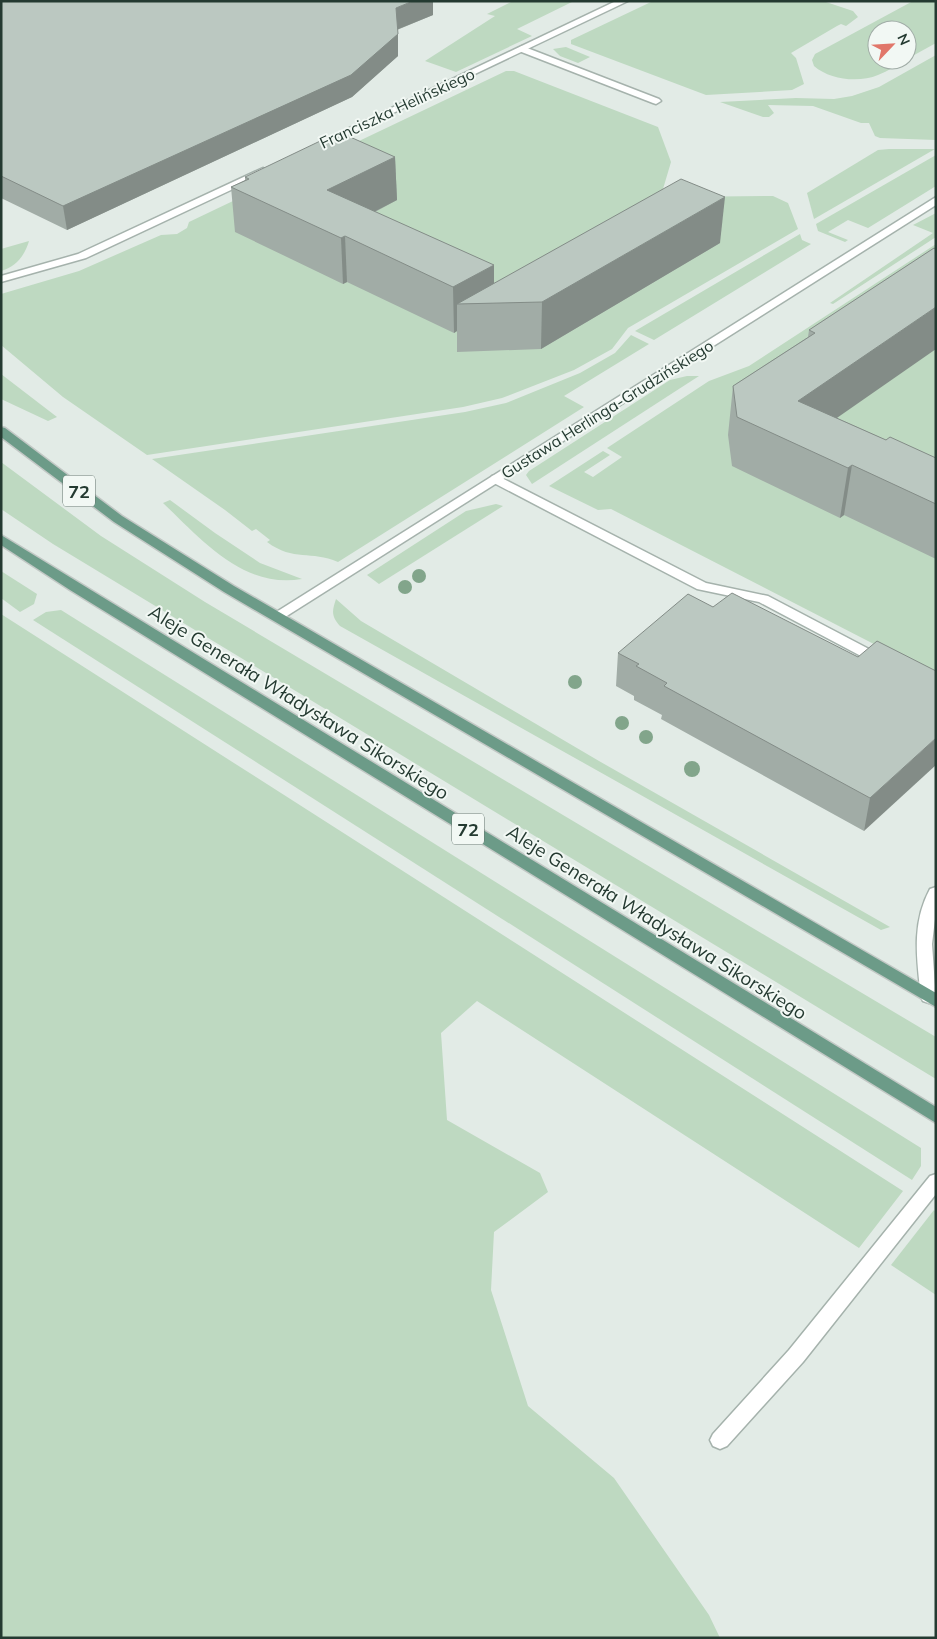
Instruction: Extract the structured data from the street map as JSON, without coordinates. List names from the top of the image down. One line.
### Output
{"streets":{"main road":["72","Aleje Generała Władysława Sikorskiego"],"street":["Franciszka Helińskiego","Gustawa Herlinga-Grudzińskiego"]},"crossings":[["Gustawa Herlinga-Grudzińskiego","72"]],"north":"top right"}
